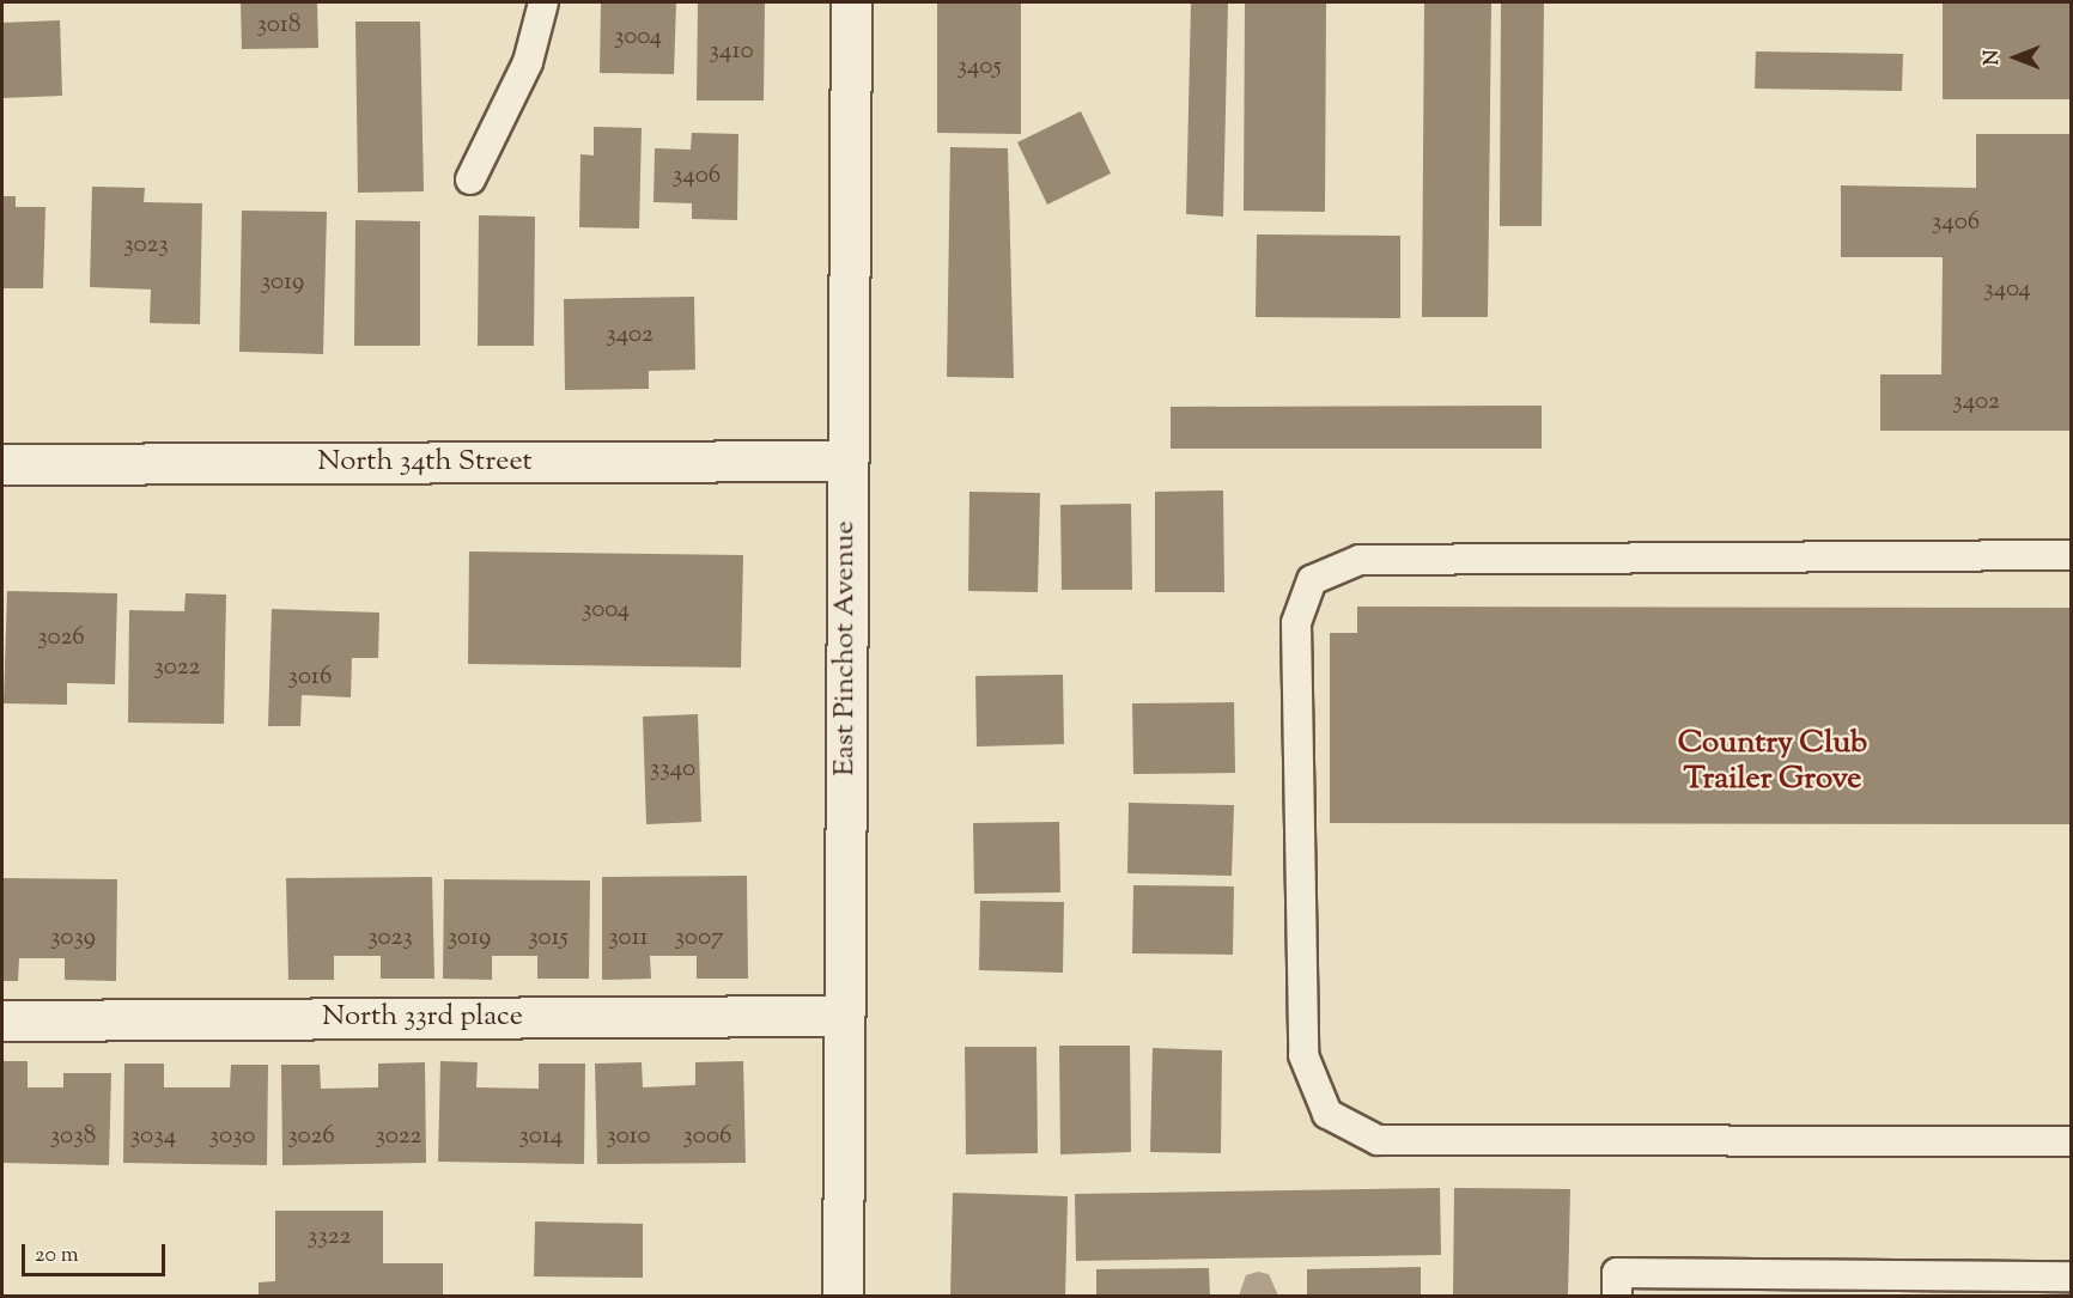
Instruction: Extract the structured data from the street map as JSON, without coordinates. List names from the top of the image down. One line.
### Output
{"streets":{"street":["North 34th Street","East Pinchot Avenue","North 33rd place"]},"crossings":[["North 34th Street","East Pinchot Avenue"],["East Pinchot Avenue","North 33rd place"]],"districts":["Country Club Trailer Grove"],"house_numbers":["3018","3004","3410","3405","3406","3406","3023","3019","3404","3402","3402","3004","3026","3022","3016","3340","3039","3023","3019","3015","3011","3007","3038","3034","3030","3026","3022","3014","3010","3006","3322"],"scale_bar":"20 m","north":"left"}
